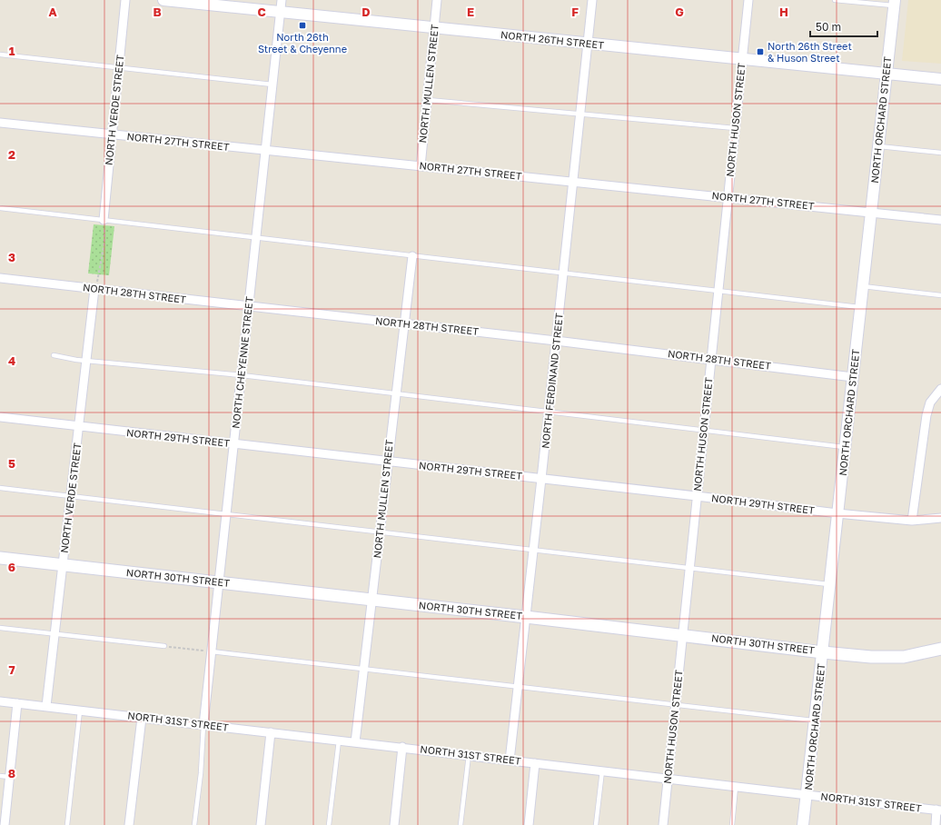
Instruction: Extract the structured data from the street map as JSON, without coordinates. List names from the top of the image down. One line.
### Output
{"streets":{"main road":["NORTH 30TH STREET"],"street":["NORTH 26TH STREET","NORTH MULLEN STREET","NORTH VERDE STREET","NORTH HUSON STREET","NORTH ORCHARD STREET","NORTH 27TH STREET","NORTH 28TH STREET","NORTH CHEYENNE STREET","NORTH FERDINAND STREET","NORTH 29TH STREET","NORTH 31ST STREET"]},"crossings":[["NORTH 26TH STREET","NORTH MULLEN STREET"],["NORTH 26TH STREET","NORTH HUSON STREET"],["NORTH 26TH STREET","NORTH ORCHARD STREET"],["NORTH 26TH STREET","NORTH CHEYENNE STREET"],["NORTH 26TH STREET","NORTH FERDINAND STREET"],["NORTH MULLEN STREET","NORTH 27TH STREET"],["NORTH MULLEN STREET","NORTH 28TH STREET"],["NORTH MULLEN STREET","NORTH 29TH STREET"],["NORTH MULLEN STREET","NORTH 30TH STREET"],["NORTH MULLEN STREET","NORTH 31ST STREET"],["NORTH VERDE STREET","NORTH 27TH STREET"],["NORTH VERDE STREET","NORTH 28TH STREET"],["NORTH VERDE STREET","NORTH 29TH STREET"],["NORTH VERDE STREET","NORTH 30TH STREET"],["NORTH VERDE STREET","NORTH 31ST STREET"],["NORTH HUSON STREET","NORTH 27TH STREET"],["NORTH HUSON STREET","NORTH 28TH STREET"],["NORTH HUSON STREET","NORTH 29TH STREET"],["NORTH HUSON STREET","NORTH 30TH STREET"],["NORTH HUSON STREET","NORTH 31ST STREET"],["NORTH ORCHARD STREET","NORTH 27TH STREET"],["NORTH ORCHARD STREET","NORTH 28TH STREET"],["NORTH ORCHARD STREET","NORTH 29TH STREET"],["NORTH ORCHARD STREET","NORTH 30TH STREET"],["NORTH ORCHARD STREET","NORTH 31ST STREET"],["NORTH 27TH STREET","NORTH CHEYENNE STREET"],["NORTH 27TH STREET","NORTH FERDINAND STREET"],["NORTH 28TH STREET","NORTH CHEYENNE STREET"],["NORTH 28TH STREET","NORTH FERDINAND STREET"],["NORTH CHEYENNE STREET","NORTH 29TH STREET"],["NORTH CHEYENNE STREET","NORTH 30TH STREET"],["NORTH CHEYENNE STREET","NORTH 31ST STREET"],["NORTH FERDINAND STREET","NORTH 29TH STREET"],["NORTH FERDINAND STREET","NORTH 30TH STREET"],["NORTH FERDINAND STREET","NORTH 31ST STREET"]],"places":{"transit":["North 26th Street & Cheyenne","North 26th Street & Huson Street"]},"scale_bar":"50 m","grid":{"columns":["A","B","C","D","E","F","G","H"],"rows":["1","2","3","4","5","6","7","8"]}}
